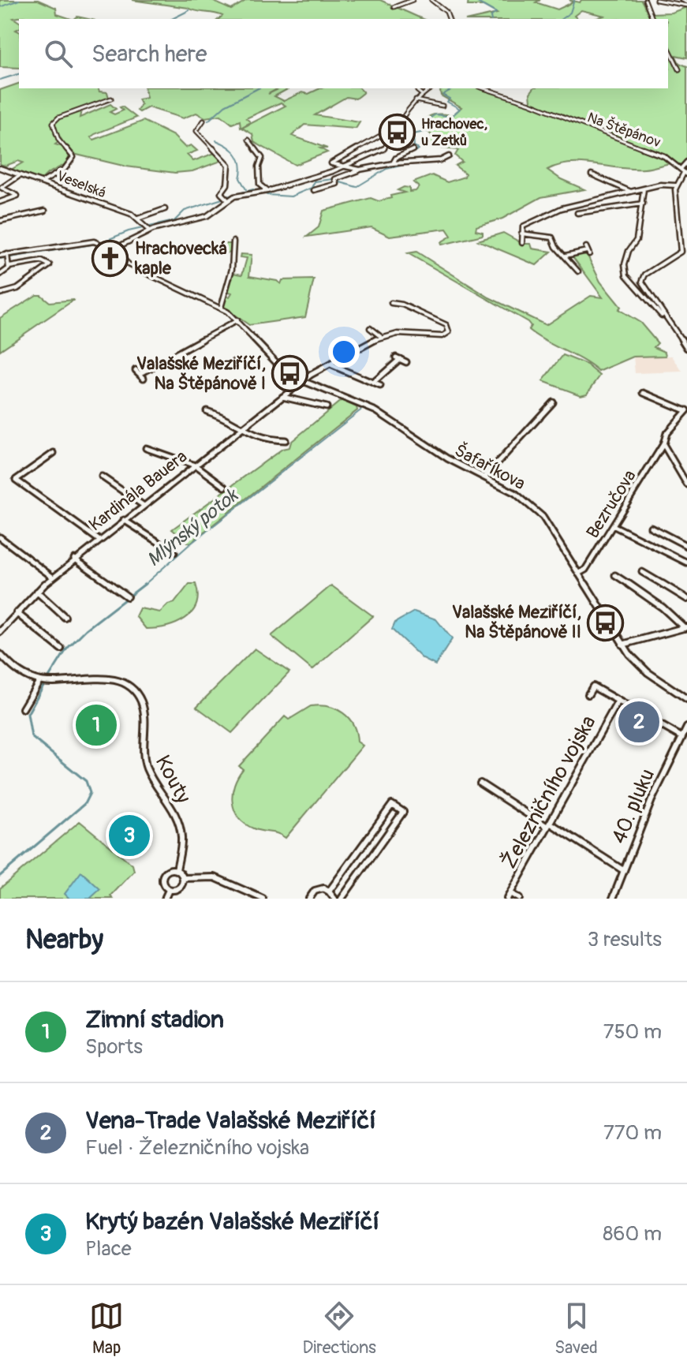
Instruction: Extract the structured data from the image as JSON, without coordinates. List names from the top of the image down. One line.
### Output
{"streets":{"street":["Na Štěpánov","Veselská","Šafaříkova","Kardinála Bauera","Bezručova","Kouty","Železničního vojska","40. pluku"]},"crossings":[["Šafaříkova","Kardinála Bauera"],["Šafaříkova","Bezručova"]],"water":["Mlýnský potok"],"places":{"bus stop":["Hrachovec, u Zetků","Valašské Meziříčí, Na Štěpánově I","Valašské Meziříčí, Na Štěpánově II"],"church":["Hrachovecká kaple"]},"page":{"search":"Search here","pins":["2","1","3"],"heading":["Nearby","3 results"],"list":[{"mark":"1","name":"Zimní stadion","note":"Sports","value":"750 m"},{"mark":"2","name":"Vena-Trade Valašské Meziříčí","note":"Fuel · Železničního vojska","value":"770 m"},{"mark":"3","name":"Krytý bazén Valašské Meziříčí","note":"Place","value":"860 m"}],"nav":["Map","Directions","Saved"]}}
